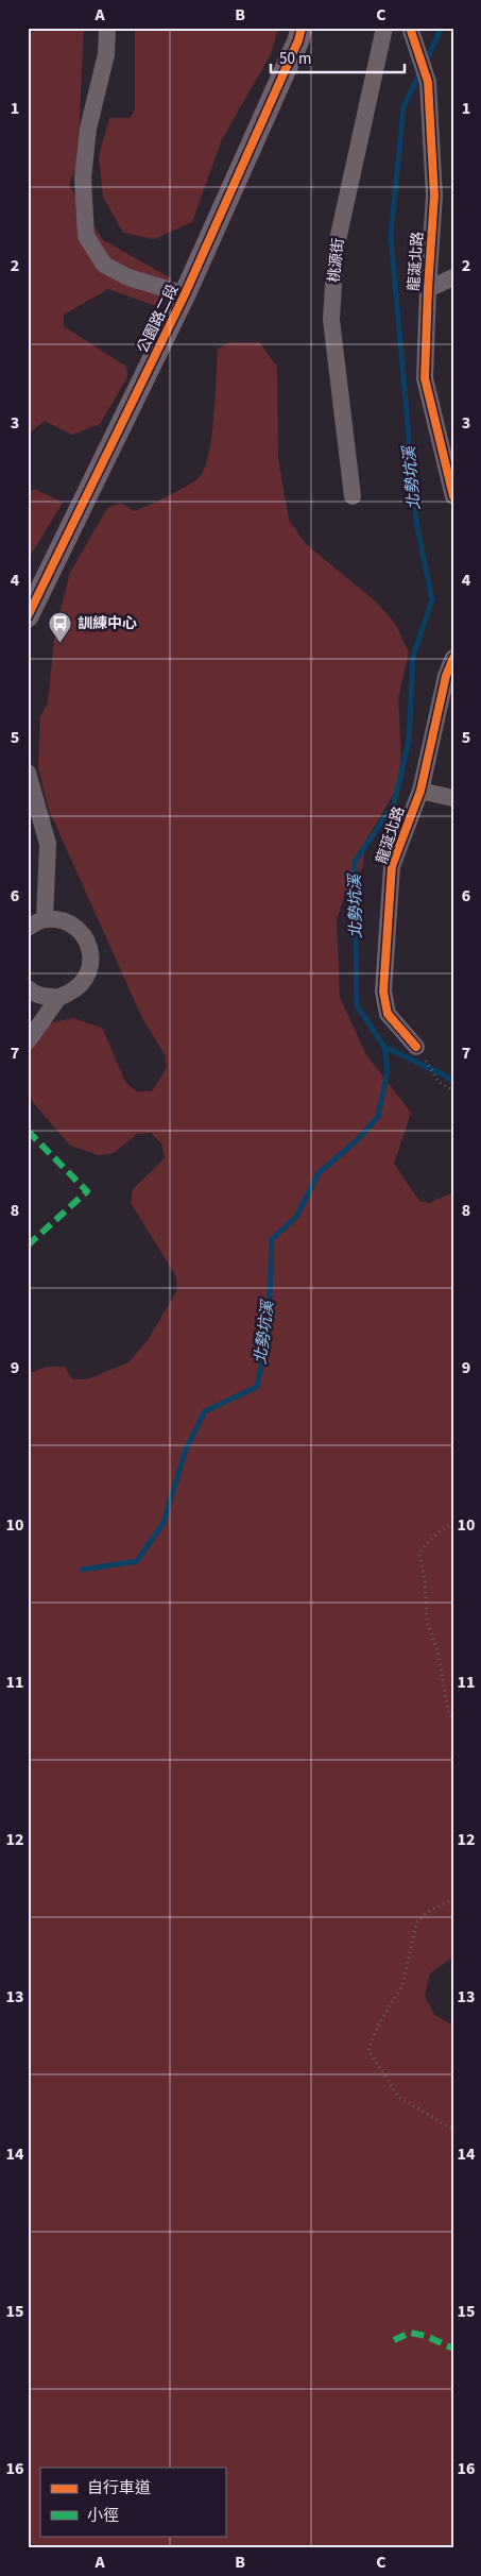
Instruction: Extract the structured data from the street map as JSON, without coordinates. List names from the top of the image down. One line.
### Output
{"streets":{"main road":["公園路二段"],"street":["桃源街","龍涎北路"]},"water":["北勢坑溪"],"places":{"bus stop":["訓練中心"]},"legend":["自行車道","小徑"],"scale_bar":"50 m","grid":{"columns":["A","B","C"],"rows":["1","2","3","4","5","6","7","8","9","10","11","12","13","14","15","16"]}}
